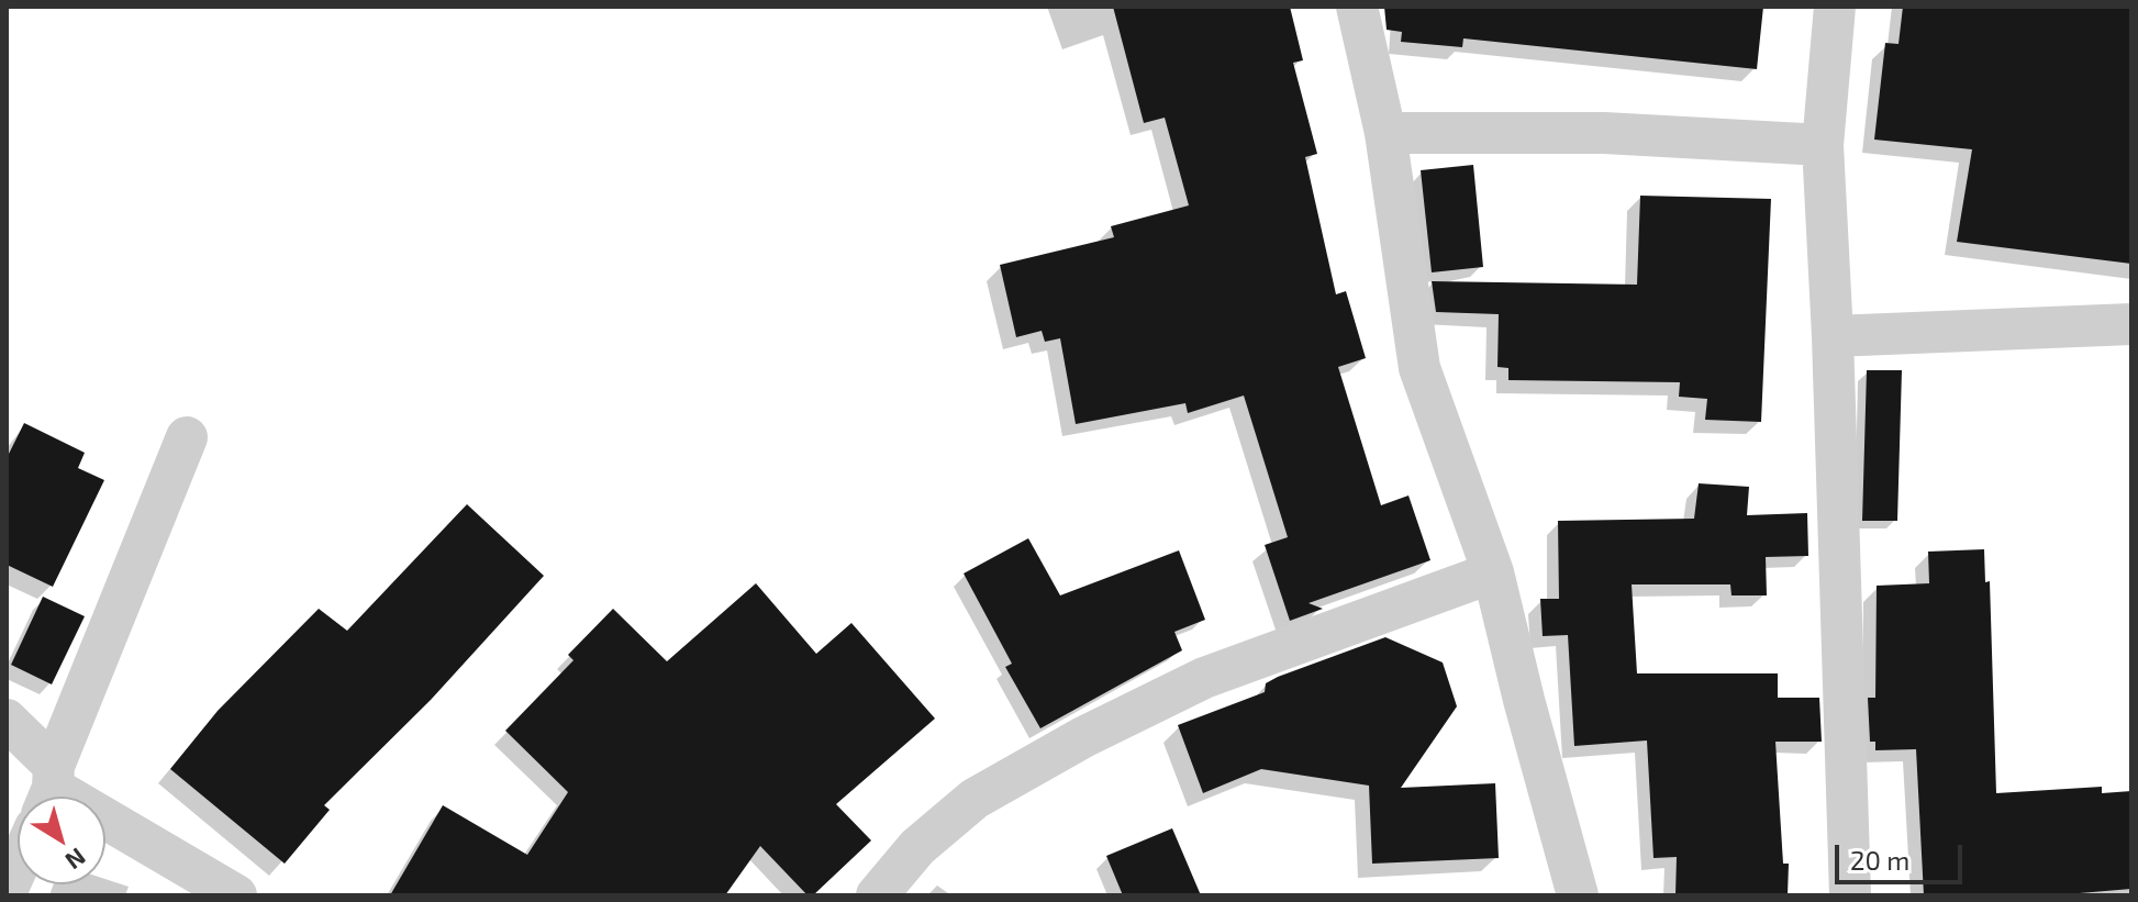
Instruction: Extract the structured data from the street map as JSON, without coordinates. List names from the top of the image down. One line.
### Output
{"scale_bar":"20 m","north":"bottom right"}
